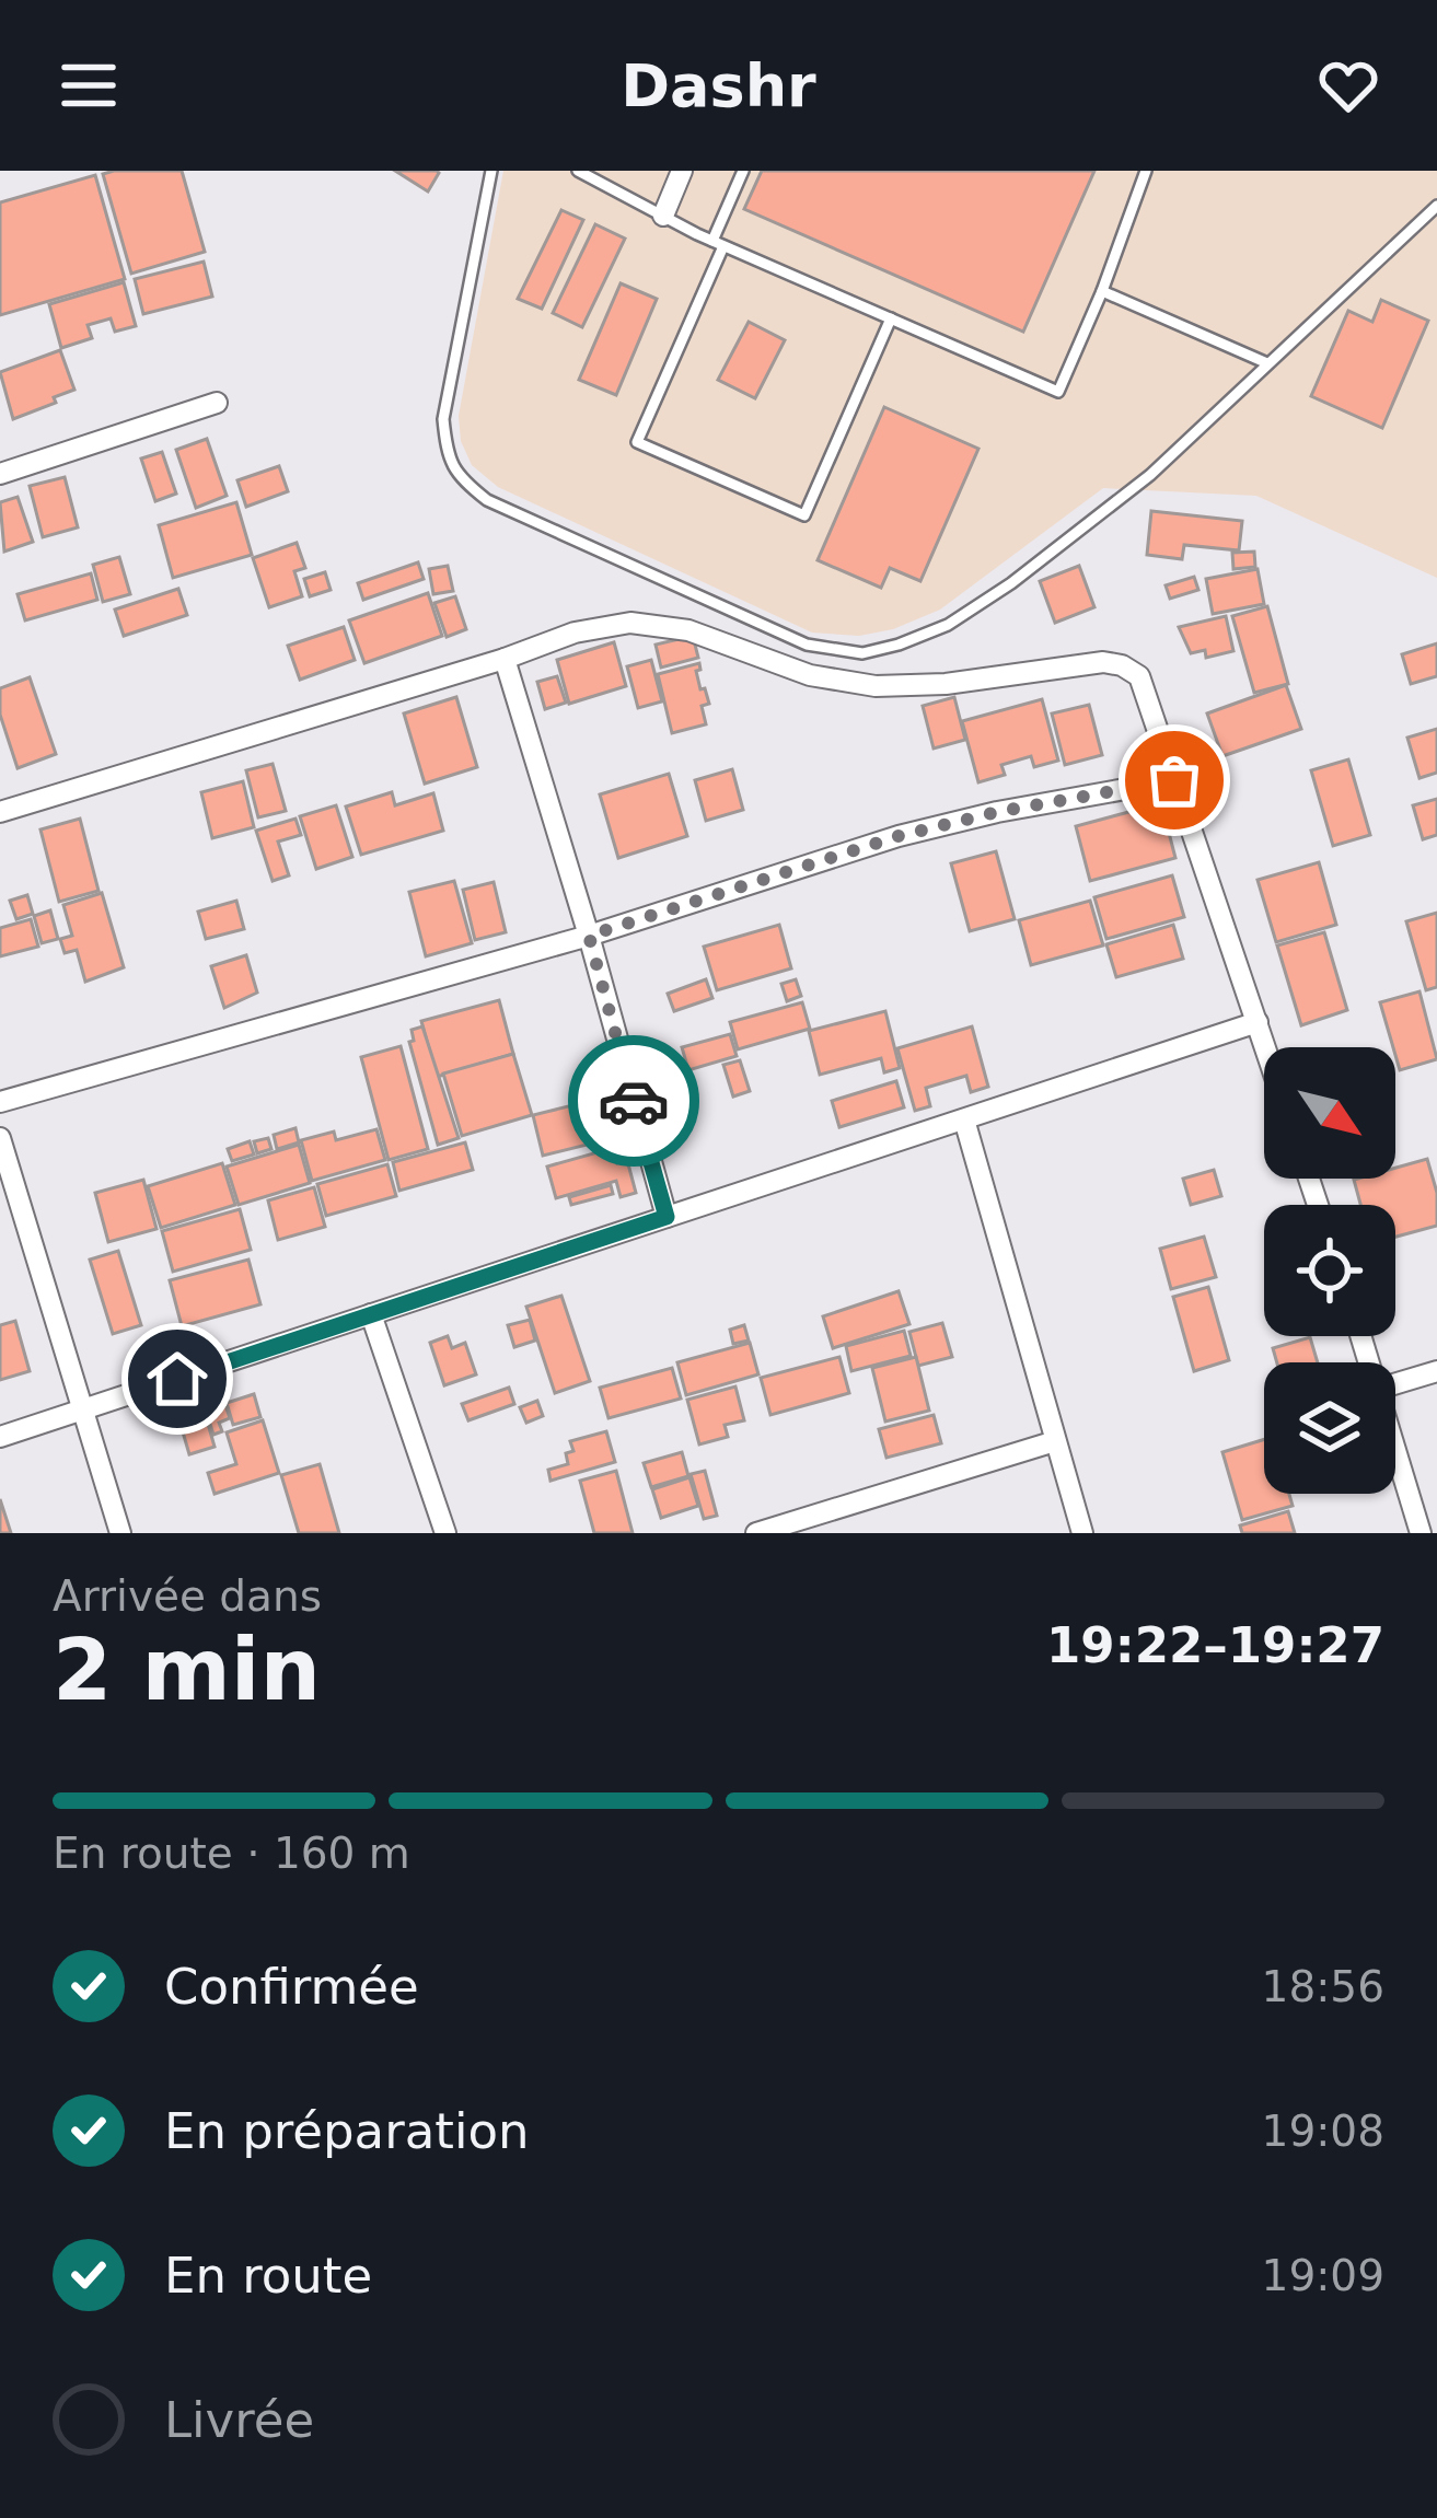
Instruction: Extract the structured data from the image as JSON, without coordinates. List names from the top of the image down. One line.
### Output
{"north":"bottom right","page":{"header":"Dashr","heading":["2 min","Arrivée dans","19:22–19:27"],"bar":"En route · 160 m","list":[["Confirmée","18:56"],["En préparation","19:08"],["En route","19:09"],"Livrée"]}}
